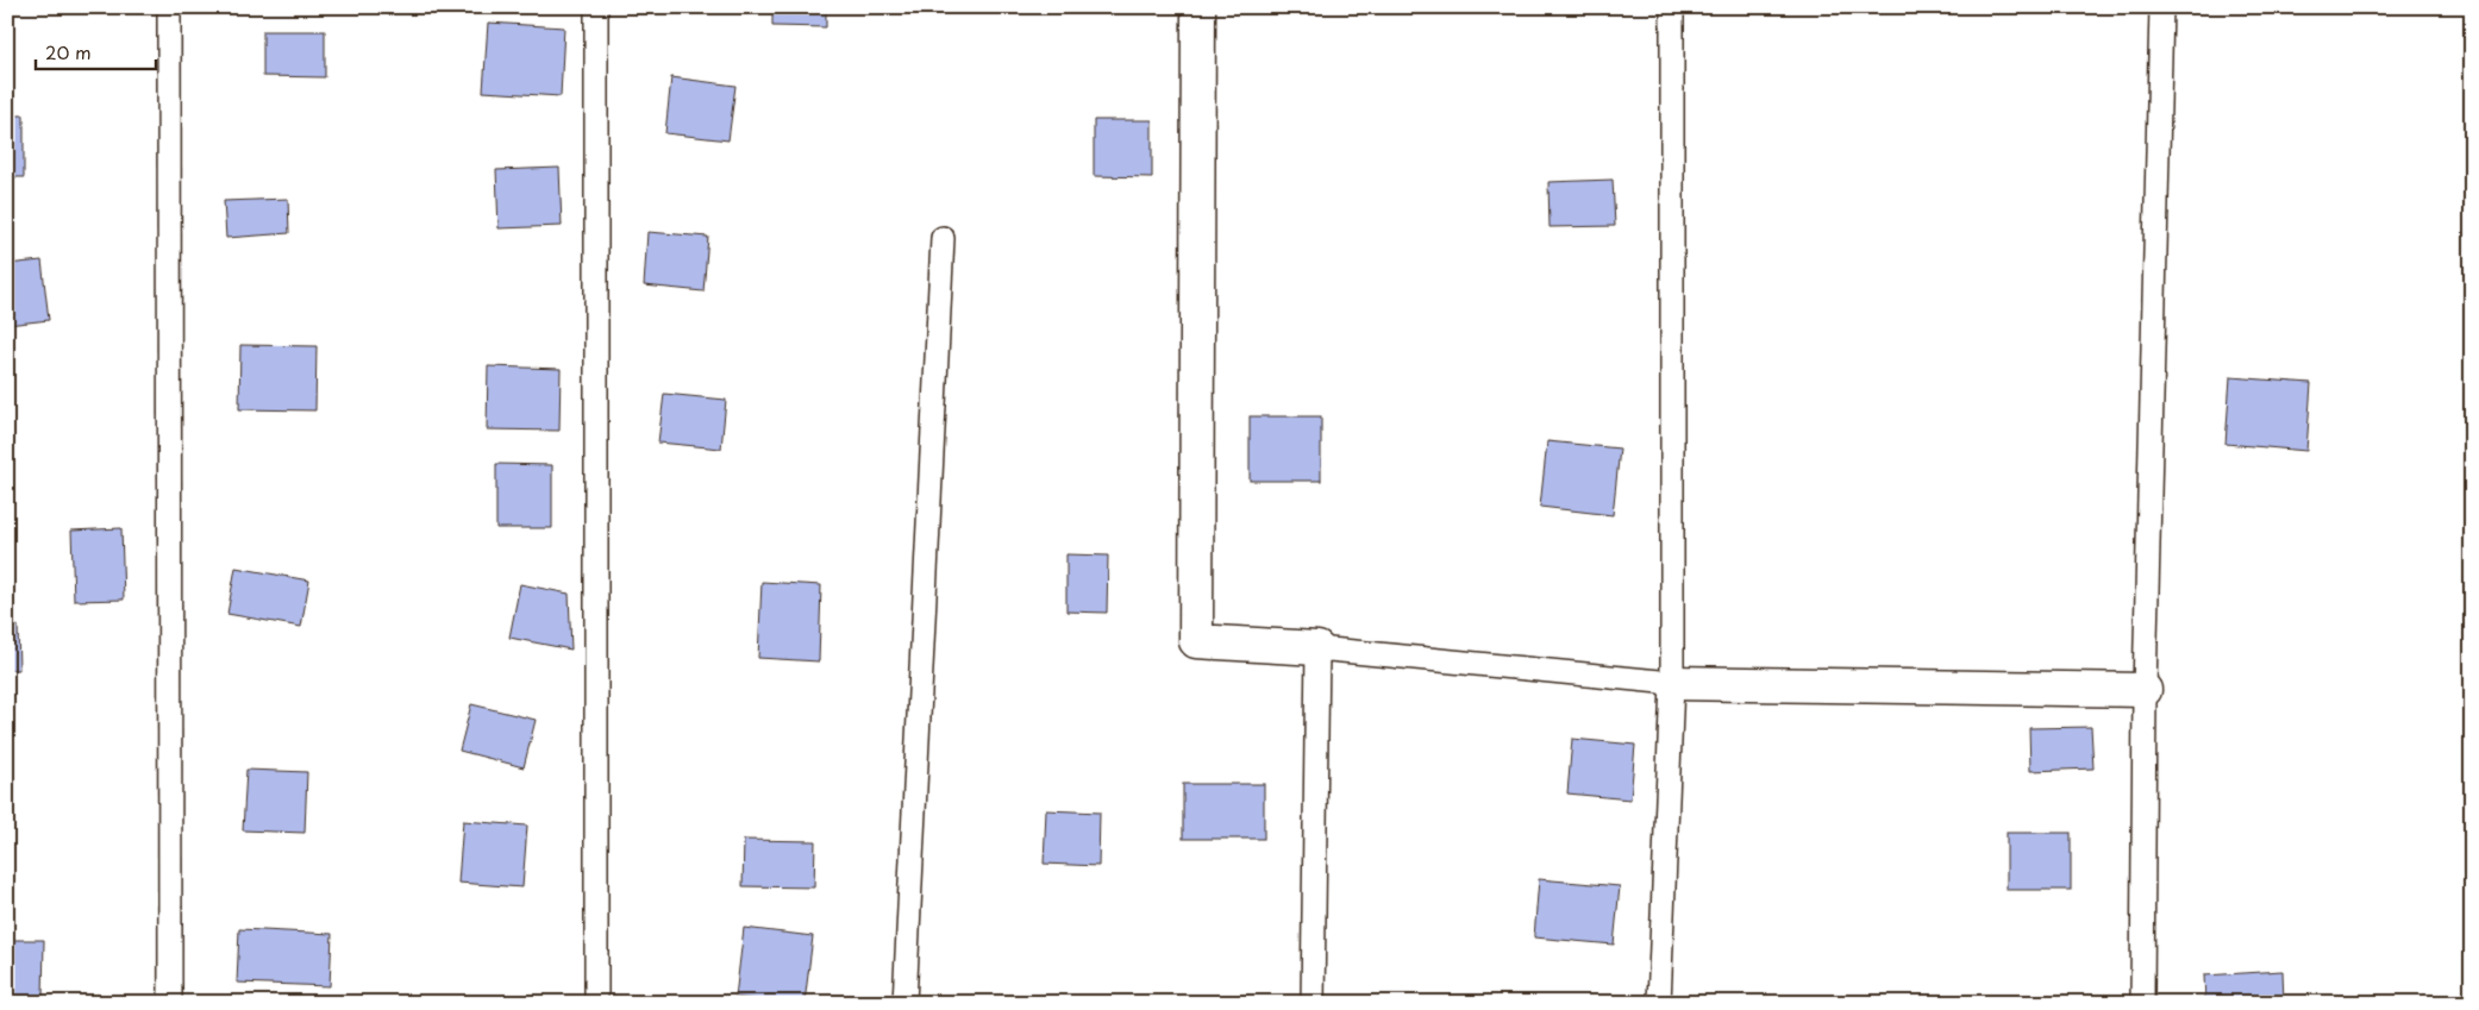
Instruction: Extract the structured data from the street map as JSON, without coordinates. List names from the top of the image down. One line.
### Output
{"scale_bar":"20 m"}
